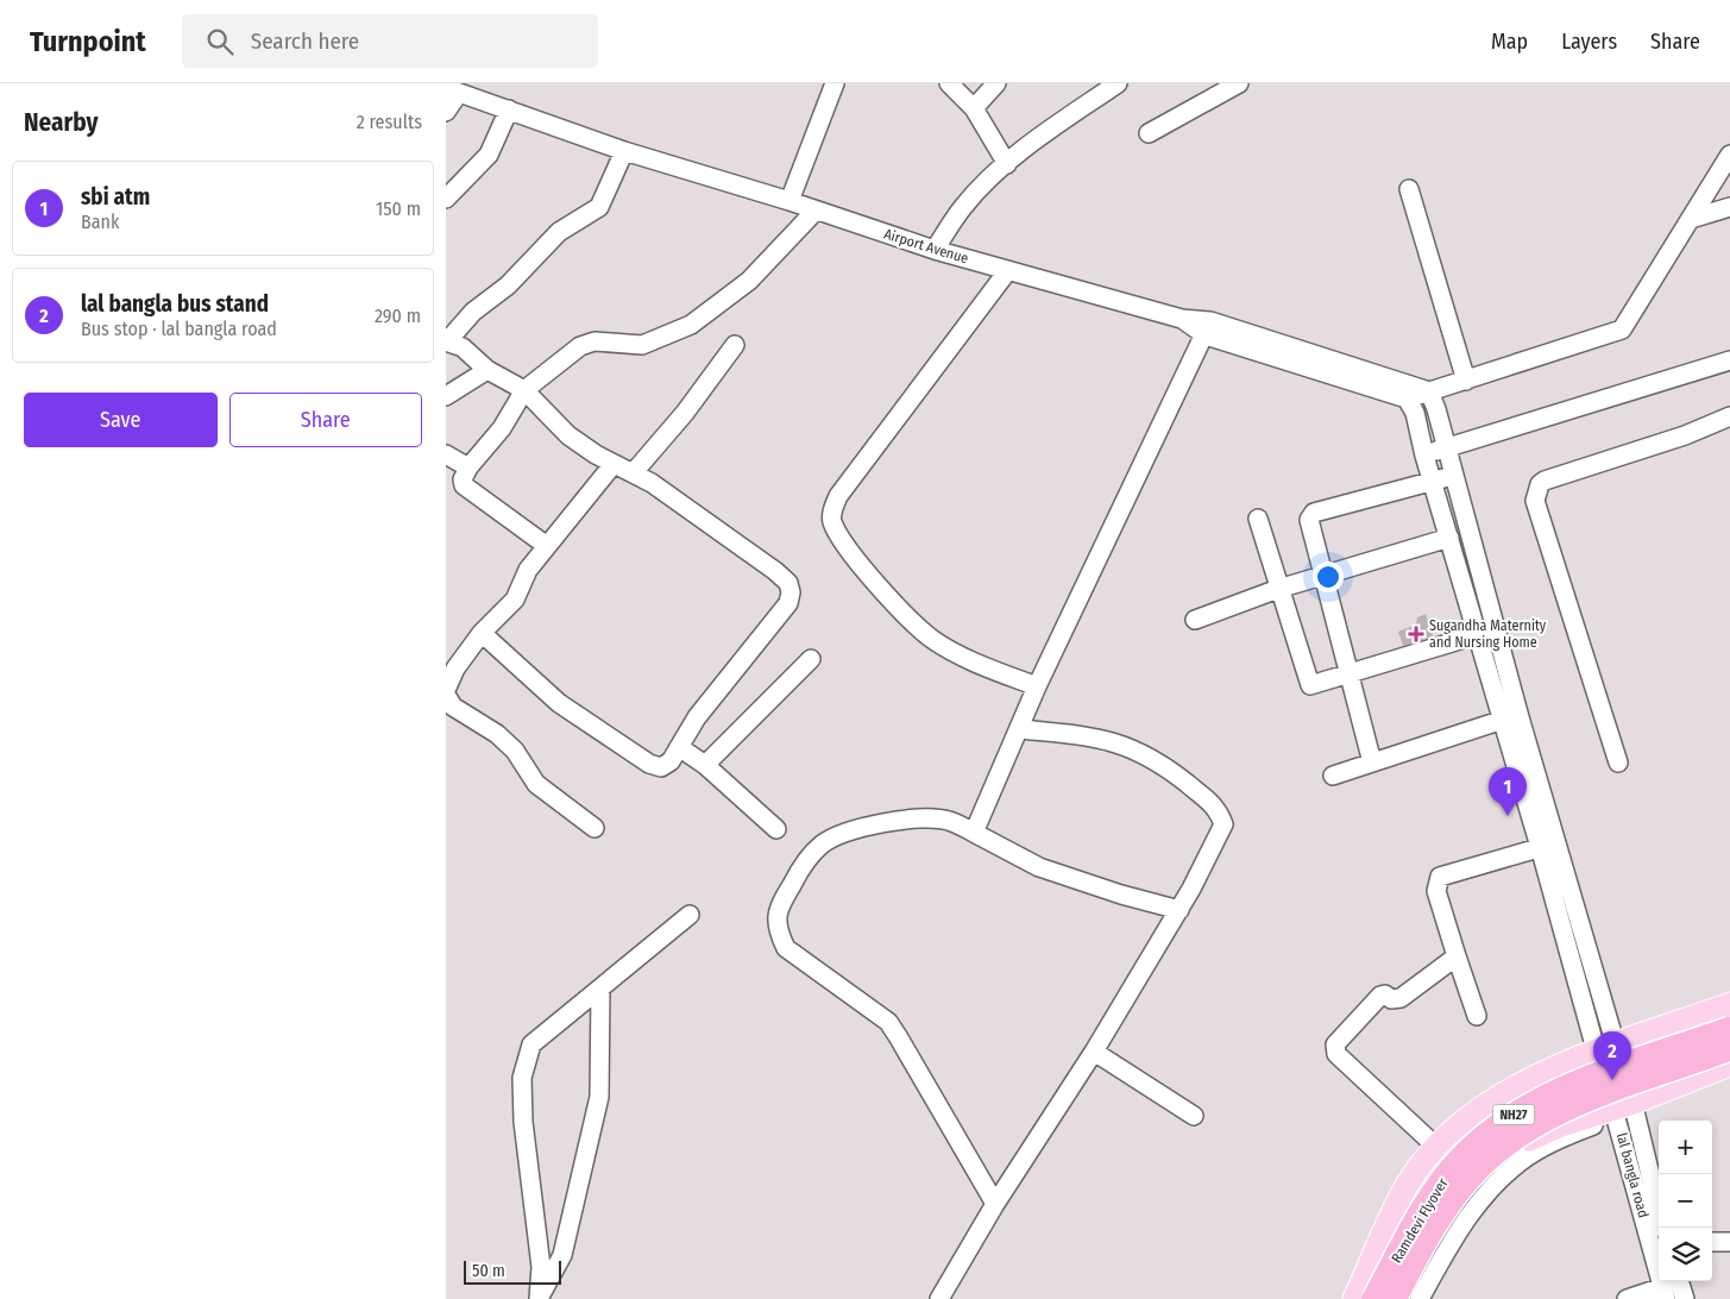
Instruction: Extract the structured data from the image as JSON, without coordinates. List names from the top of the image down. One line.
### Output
{"streets":{"highway":["NH27","Ramdevi Flyover"],"street":["Airport Avenue","lal bangla road"]},"places":{"health":["Sugandha Maternity and Nursing Home"]},"scale_bar":"50 m","page":{"header":"Turnpoint","search":"Search here","nav":["Map","Layers","Share"],"heading":["Nearby","2 results"],"list":[{"mark":"1","name":"sbi atm","note":"Bank","value":"150 m"},{"mark":"2","name":"lal bangla bus stand","note":"Bus stop · lal bangla road","value":"290 m"}],"buttons":["Save","Share"],"pins":["1","2"],"map_buttons":["+","−"],"scale":"50 m"}}
